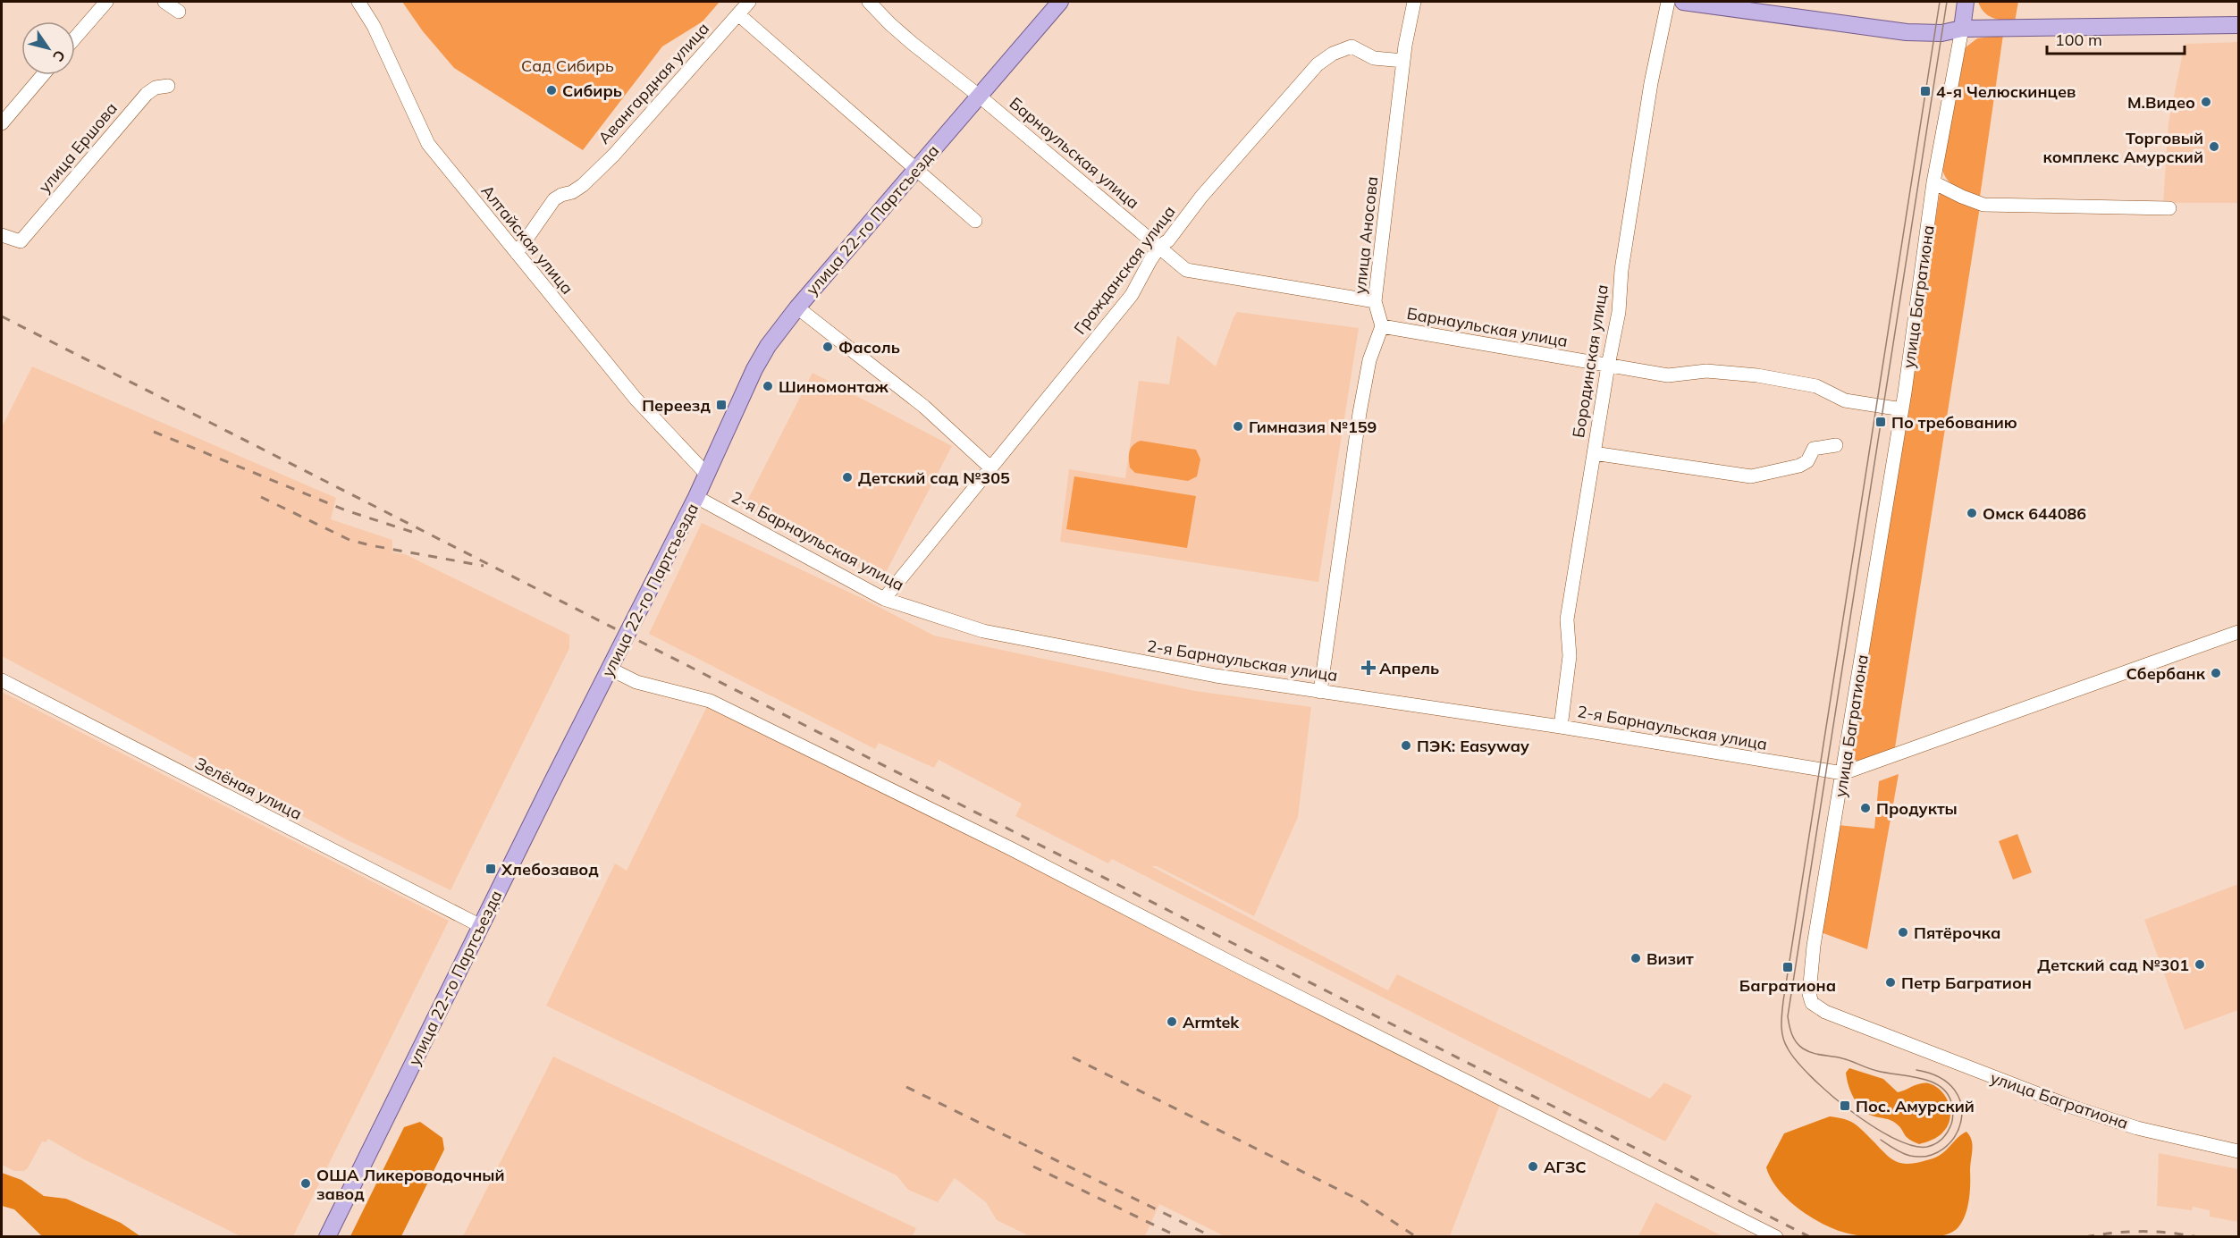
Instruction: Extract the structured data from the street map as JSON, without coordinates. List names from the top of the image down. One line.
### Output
{"streets":{"main road":["улица 22-го Партсъезда","улица Багратиона"],"street":["Авангардная улица","улица Ершова","Барнаульская улица","улица Аносова","Алтайская улица","Гражданская улица","Бородинская улица","2-я Барнаульская улица","Зелёная улица"]},"crossings":[["Авангардная улица","Алтайская улица"],["Барнаульская улица","улица 22-го Партсъезда"],["Барнаульская улица","улица Аносова"],["Барнаульская улица","Гражданская улица"],["Барнаульская улица","улица Багратиона"],["Барнаульская улица","Бородинская улица"],["улица 22-го Партсъезда","Алтайская улица"],["улица 22-го Партсъезда","2-я Барнаульская улица"],["улица 22-го Партсъезда","Зелёная улица"],["улица Аносова","Гражданская улица"],["Гражданская улица","2-я Барнаульская улица"],["улица Багратиона","2-я Барнаульская улица"],["Бородинская улица","2-я Барнаульская улица"]],"parks":["Сад Сибирь"],"places":{"other":["Сибирь","М.Видео","Торговый комплекс Амурский","Фасоль","Шиномонтаж","Гимназия №159","Детский сад №305","Омск 644086","Сбербанк","ПЭК: Easyway","Продукты","Пятёрочка","Визит","Детский сад №301","Петр Багратион","Armtek","АГЗС","ОША Ликероводочный завод"],"transit":["4-я Челюскинцев","Переезд","По требованию","Хлебозавод","Багратиона","Пос. Амурский"],"health":["Апрель"]},"scale_bar":"100 m","north":"bottom right"}
